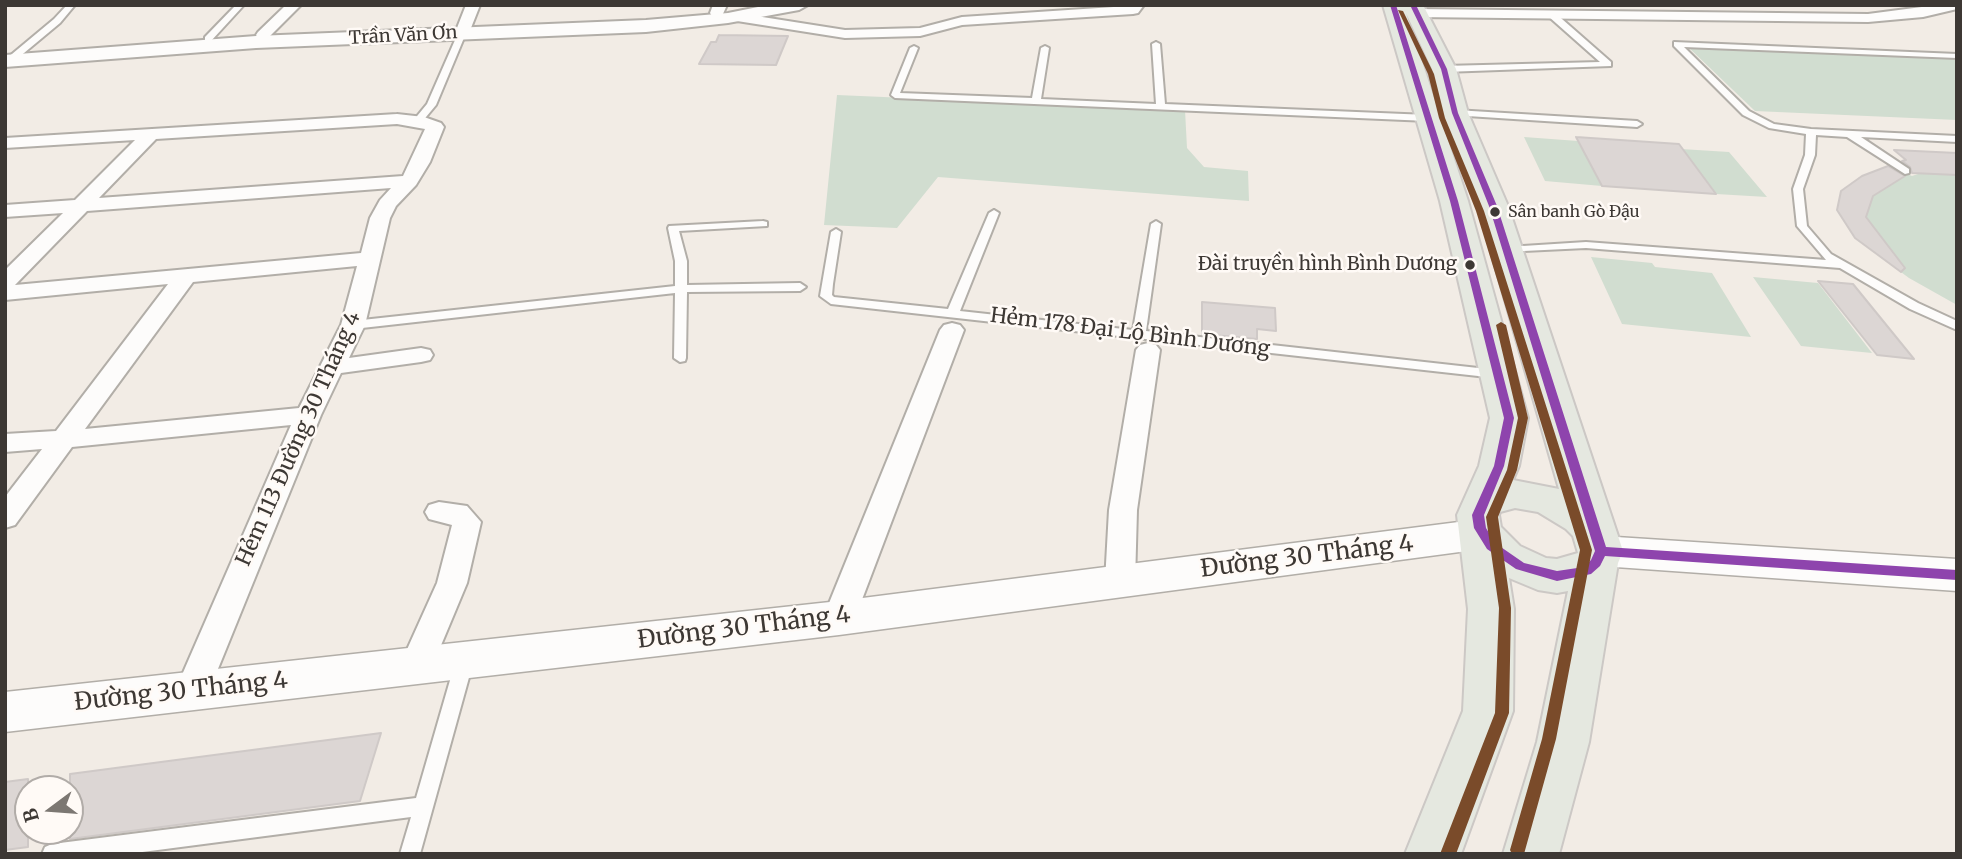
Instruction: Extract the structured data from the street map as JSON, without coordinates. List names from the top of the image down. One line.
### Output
{"streets":{"main road":["Đường 30 Tháng 4"],"street":["Trần Văn Ơn","Hẻm 113 Đường 30 Tháng 4"],"lane":["Hẻm 178 Đại Lộ Bình Dương"]},"crossings":[["Hẻm 113 Đường 30 Tháng 4","Đường 30 Tháng 4"]],"places":["Sân banh Gò Đậu","Đài truyền hình Bình Dương"],"north":"left"}
